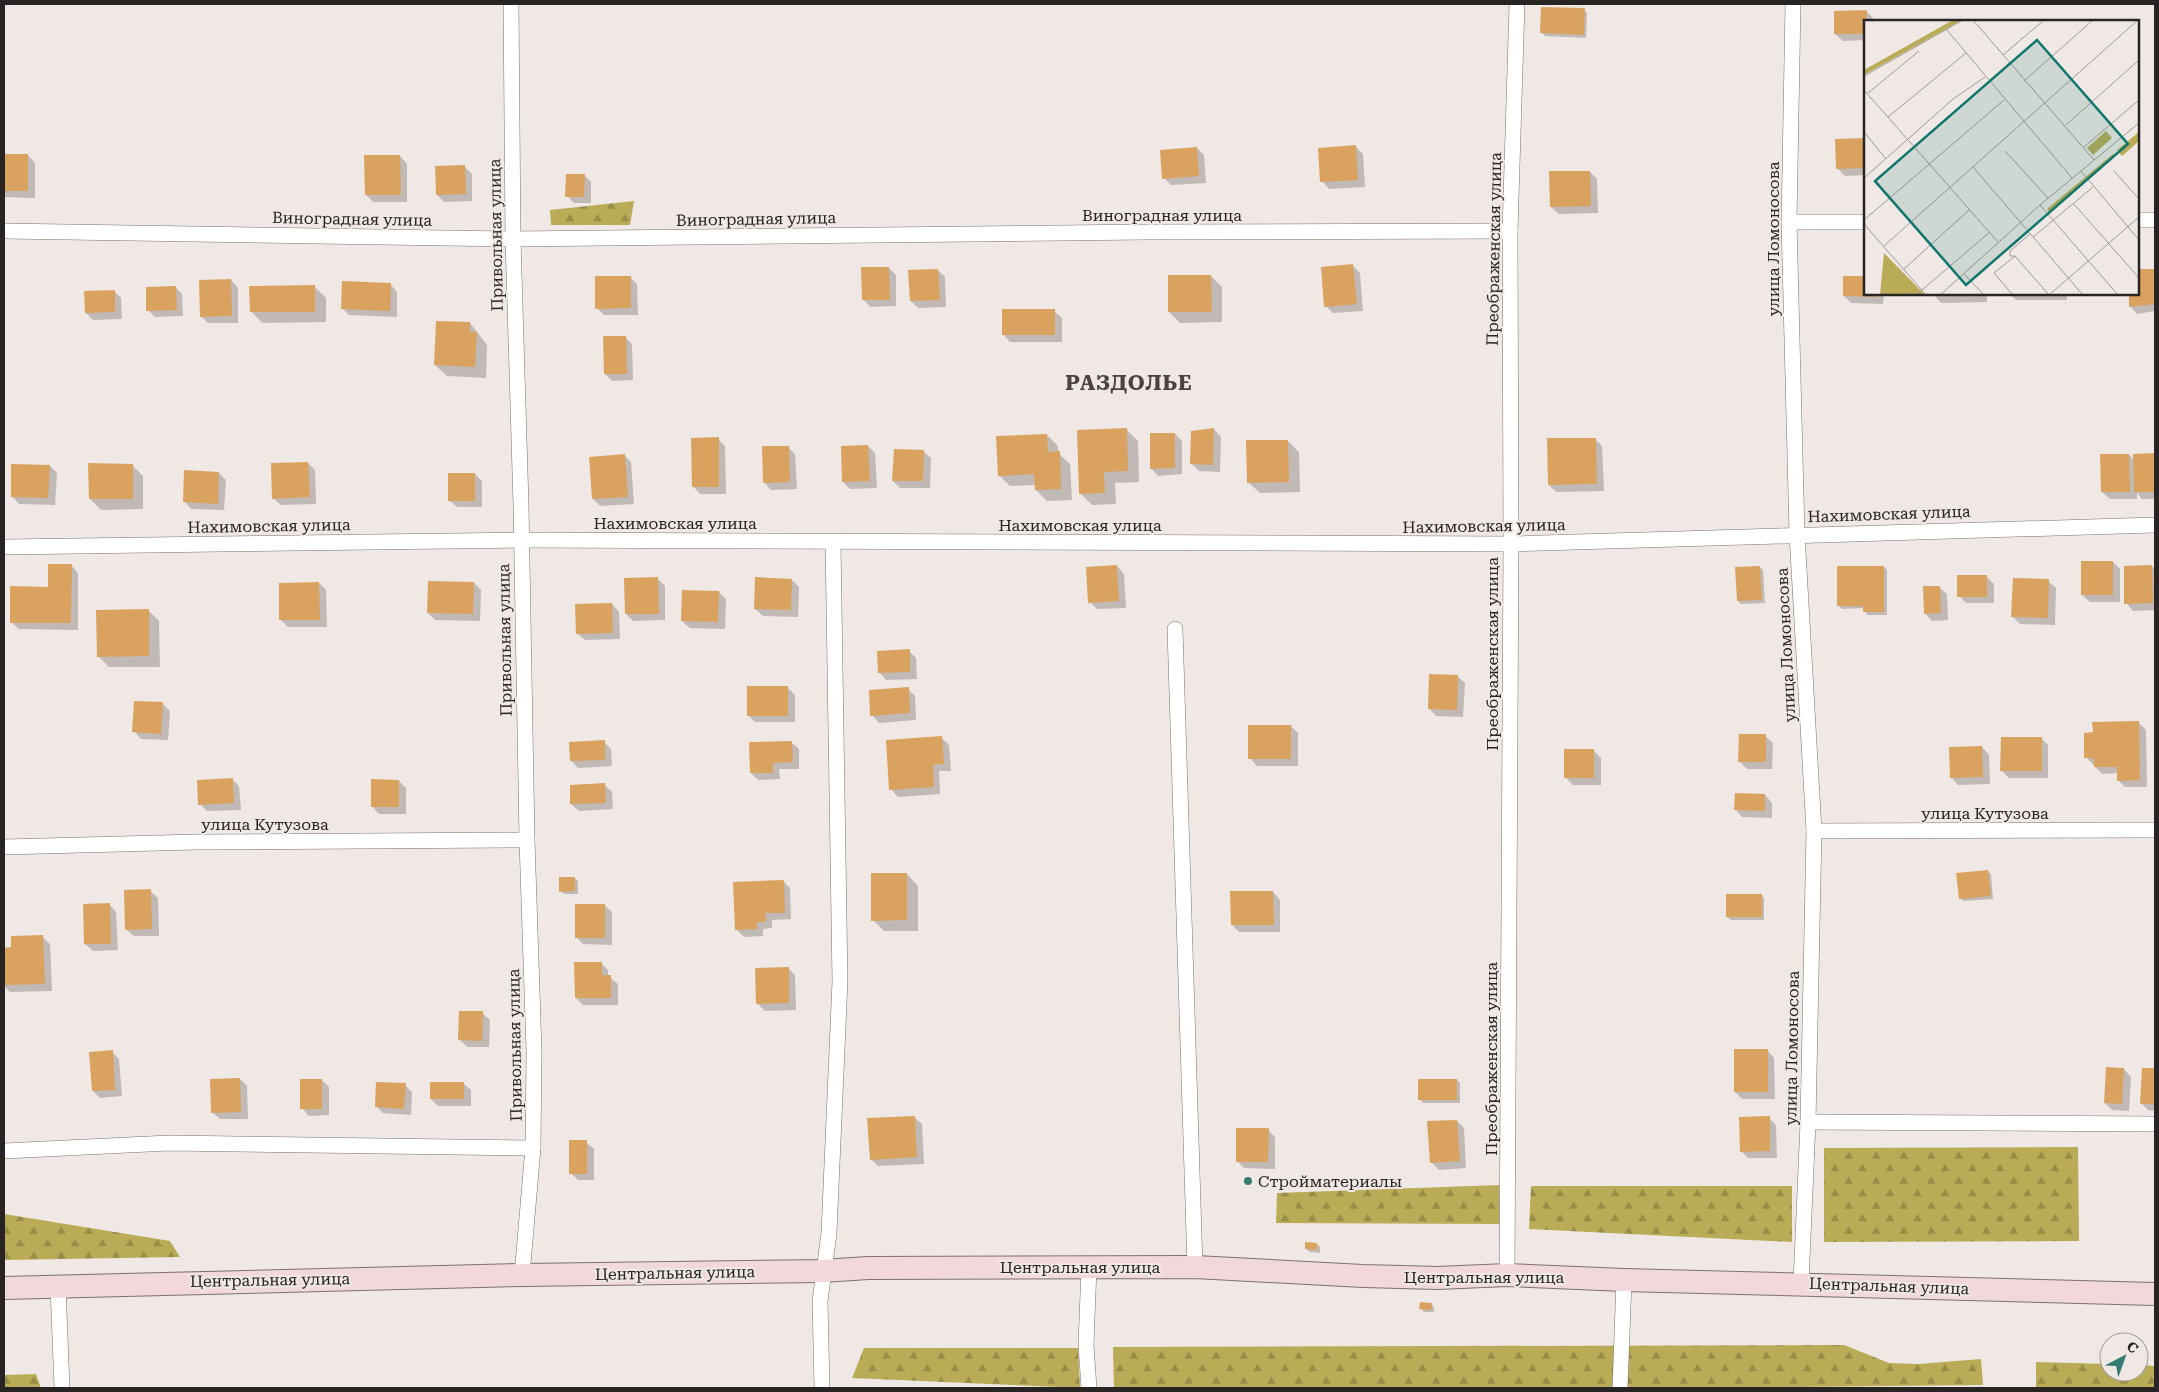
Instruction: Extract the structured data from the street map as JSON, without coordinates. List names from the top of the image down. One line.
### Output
{"streets":{"main road":["Центральная улица"],"street":["Виноградная улица","Привольная улица","улица Ломоносова","Преображенская улица","Нахимовская улица","улица Кутузова"]},"crossings":[["Виноградная улица","Привольная улица"],["Виноградная улица","Преображенская улица"],["Привольная улица","Нахимовская улица"],["Привольная улица","улица Кутузова"],["Привольная улица","Центральная улица"],["улица Ломоносова","Нахимовская улица"],["улица Ломоносова","улица Кутузова"],["улица Ломоносова","Центральная улица"],["Преображенская улица","Нахимовская улица"],["Преображенская улица","Центральная улица"]],"districts":["РАЗДОЛЬЕ"],"places":["Стройматериалы"],"north":"top right"}
